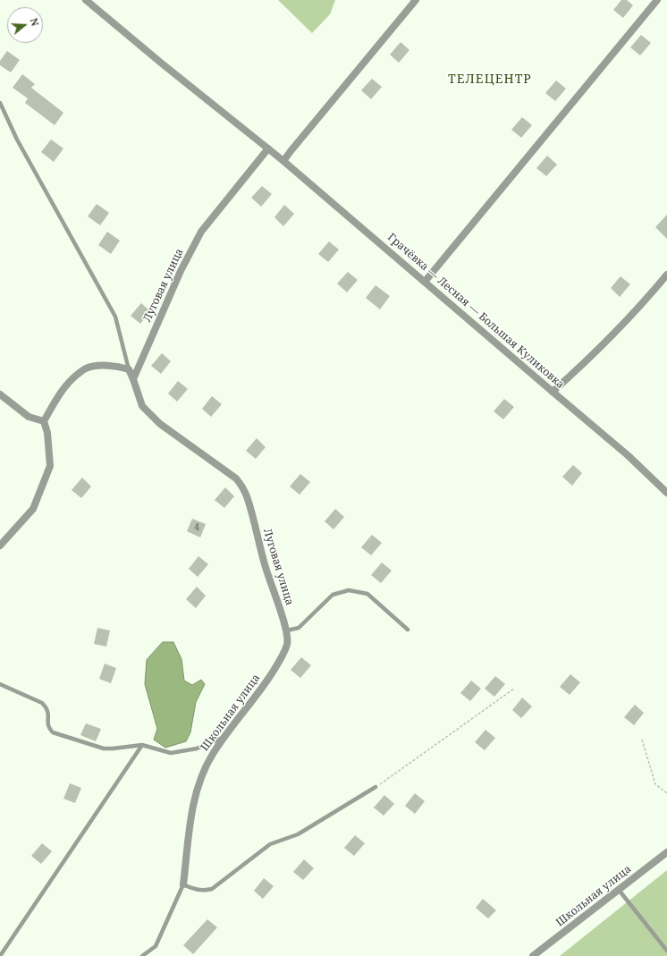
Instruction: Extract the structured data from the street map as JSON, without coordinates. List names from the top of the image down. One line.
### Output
{"streets":{"street":["Луговая улица","Грачёвка — Лесная — Большая Куликовка","Школьная улица"]},"crossings":[["Луговая улица","Грачёвка — Лесная — Большая Куликовка"],["Луговая улица","Школьная улица"]],"districts":["ТЕЛЕЦЕНТР"],"house_numbers":["4"],"north":"right"}
